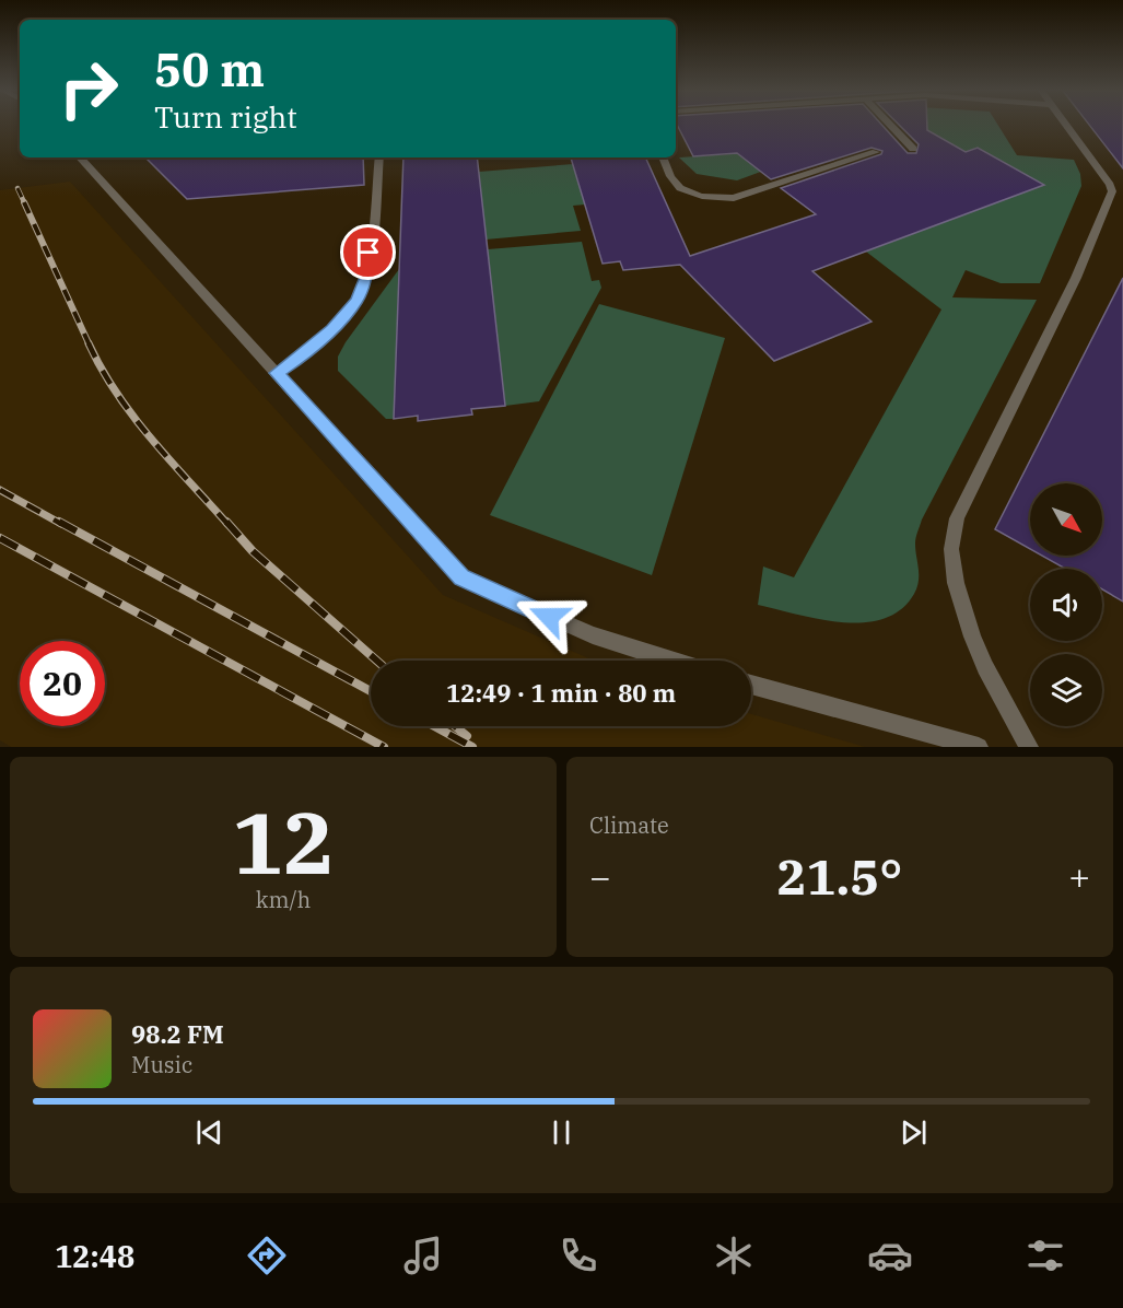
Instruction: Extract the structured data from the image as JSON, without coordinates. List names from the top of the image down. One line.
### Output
{"north":"bottom right","page":{"turn":["50 m","Turn right"],"limit":"20","trip":"12:49 · 1 min · 80 m","tile":[["12","km/h"],"Climate"],"heat":["−","21.5°","+"],"song":["98.2 FM","Music"],"tabs":"12:48"}}
